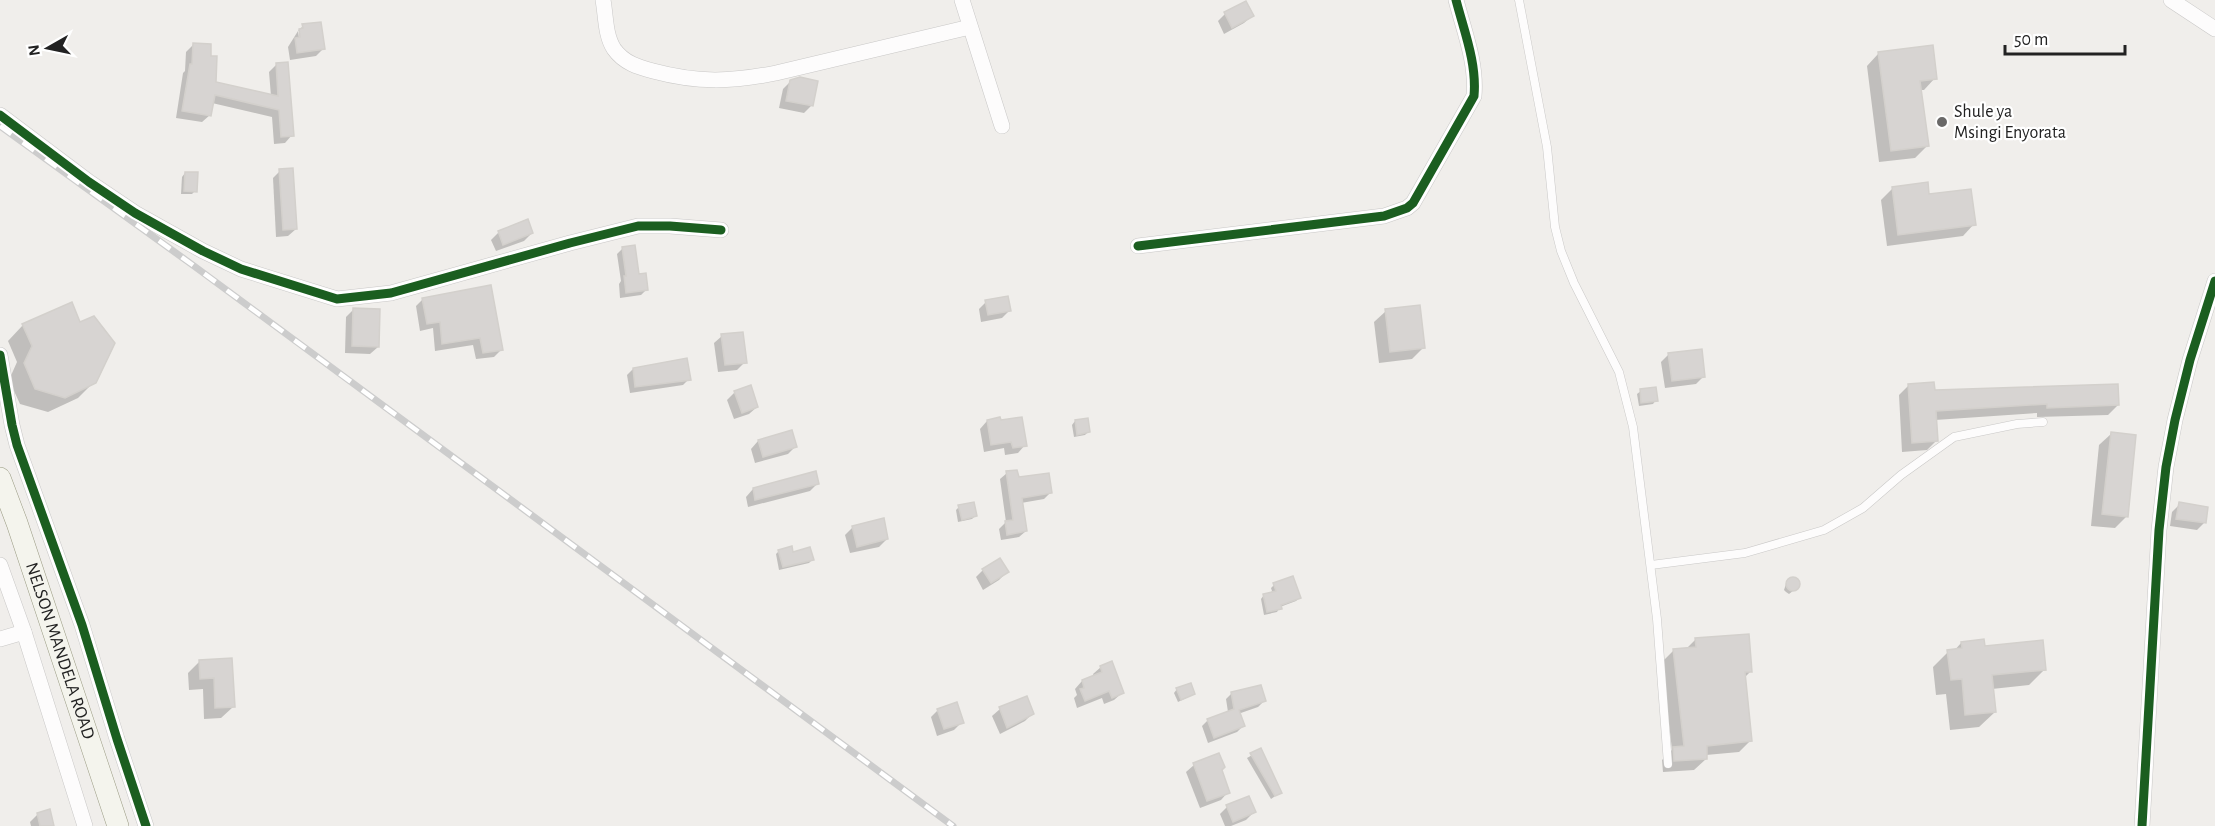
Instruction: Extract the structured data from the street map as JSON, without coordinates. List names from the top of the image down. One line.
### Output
{"streets":{"main road":["NELSON MANDELA ROAD"]},"places":["Shule ya Msingi Enyorata"],"scale_bar":"50 m","north":"left"}
